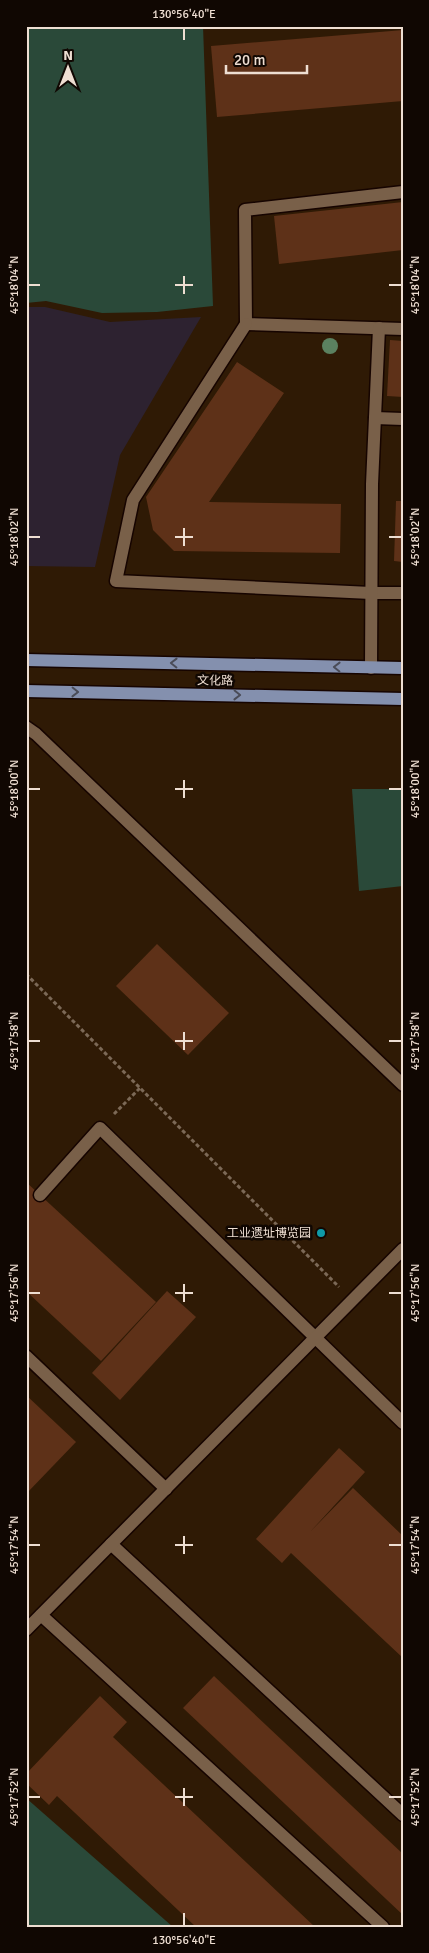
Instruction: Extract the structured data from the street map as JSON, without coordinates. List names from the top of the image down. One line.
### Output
{"streets":{"main road":["文化路"]},"places":["工业遗址博览园"],"scale_bar":"20 m","north":"top","coordinates":["130°56'40\"E","45°18'04\"N","45°18'02\"N","45°18'00\"N","45°17'58\"N","45°17'56\"N","45°17'54\"N","45°17'52\"N"]}
